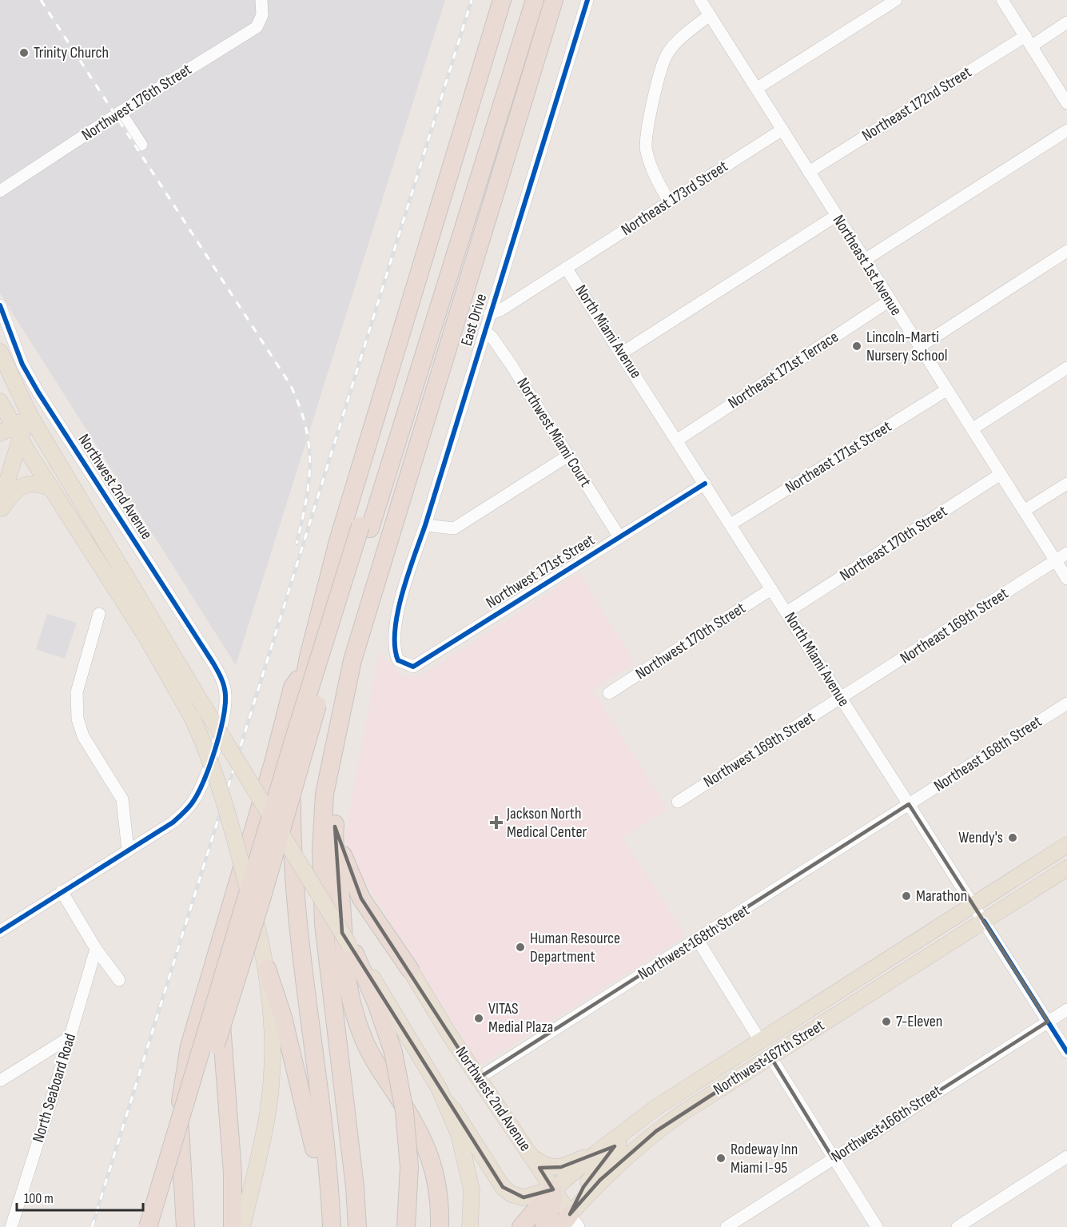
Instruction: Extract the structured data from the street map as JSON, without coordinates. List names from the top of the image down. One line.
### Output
{"streets":{"main road":["Northwest 2nd Avenue","Northwest 167th Street"],"street":["Northwest 176th Street","Northeast 172nd Street","Northeast 173rd Street","Northeast 1st Avenue","East Drive","North Miami Avenue","Northeast 171st Terrace","Northwest Miami Court","Northeast 171st Street","Northeast 170th Street","Northwest 171st Street","Northeast 169th Street","Northwest 170th Street","Northwest 169th Street","Northeast 168th Street","Northwest 168th Street","North Seaboard Road","Northwest 166th Street"]},"crossings":[["Northeast 172nd Street","Northeast 1st Avenue"],["Northeast 173rd Street","Northeast 1st Avenue"],["Northeast 173rd Street","East Drive"],["Northeast 173rd Street","North Miami Avenue"],["Northeast 1st Avenue","Northeast 171st Terrace"],["Northeast 1st Avenue","Northeast 171st Street"],["Northeast 1st Avenue","Northeast 170th Street"],["Northeast 1st Avenue","Northeast 169th Street"],["East Drive","Northwest Miami Court"],["East Drive","Northwest 171st Street"],["North Miami Avenue","Northeast 171st Terrace"],["North Miami Avenue","Northeast 171st Street"],["North Miami Avenue","Northeast 170th Street"],["North Miami Avenue","Northwest 171st Street"],["North Miami Avenue","Northeast 169th Street"],["North Miami Avenue","Northwest 170th Street"],["North Miami Avenue","Northwest 169th Street"],["North Miami Avenue","Northeast 168th Street"],["North Miami Avenue","Northwest 168th Street"],["North Miami Avenue","Northwest 167th Street"],["North Miami Avenue","Northwest 166th Street"],["Northwest Miami Court","Northwest 171st Street"],["Northwest 2nd Avenue","Northwest 168th Street"],["Northwest 2nd Avenue","Northwest 167th Street"],["Northeast 169th Street","Northwest 169th Street"],["Northeast 168th Street","Northwest 168th Street"]],"places":{"other":["Trinity Church","Lincoln-Marti Nursery School","Wendy's","Marathon","Human Resource Department","VITAS Medial Plaza","7-Eleven","Rodeway Inn Miami I-95"],"health":["Jackson North Medical Center"]},"scale_bar":"100 m"}
